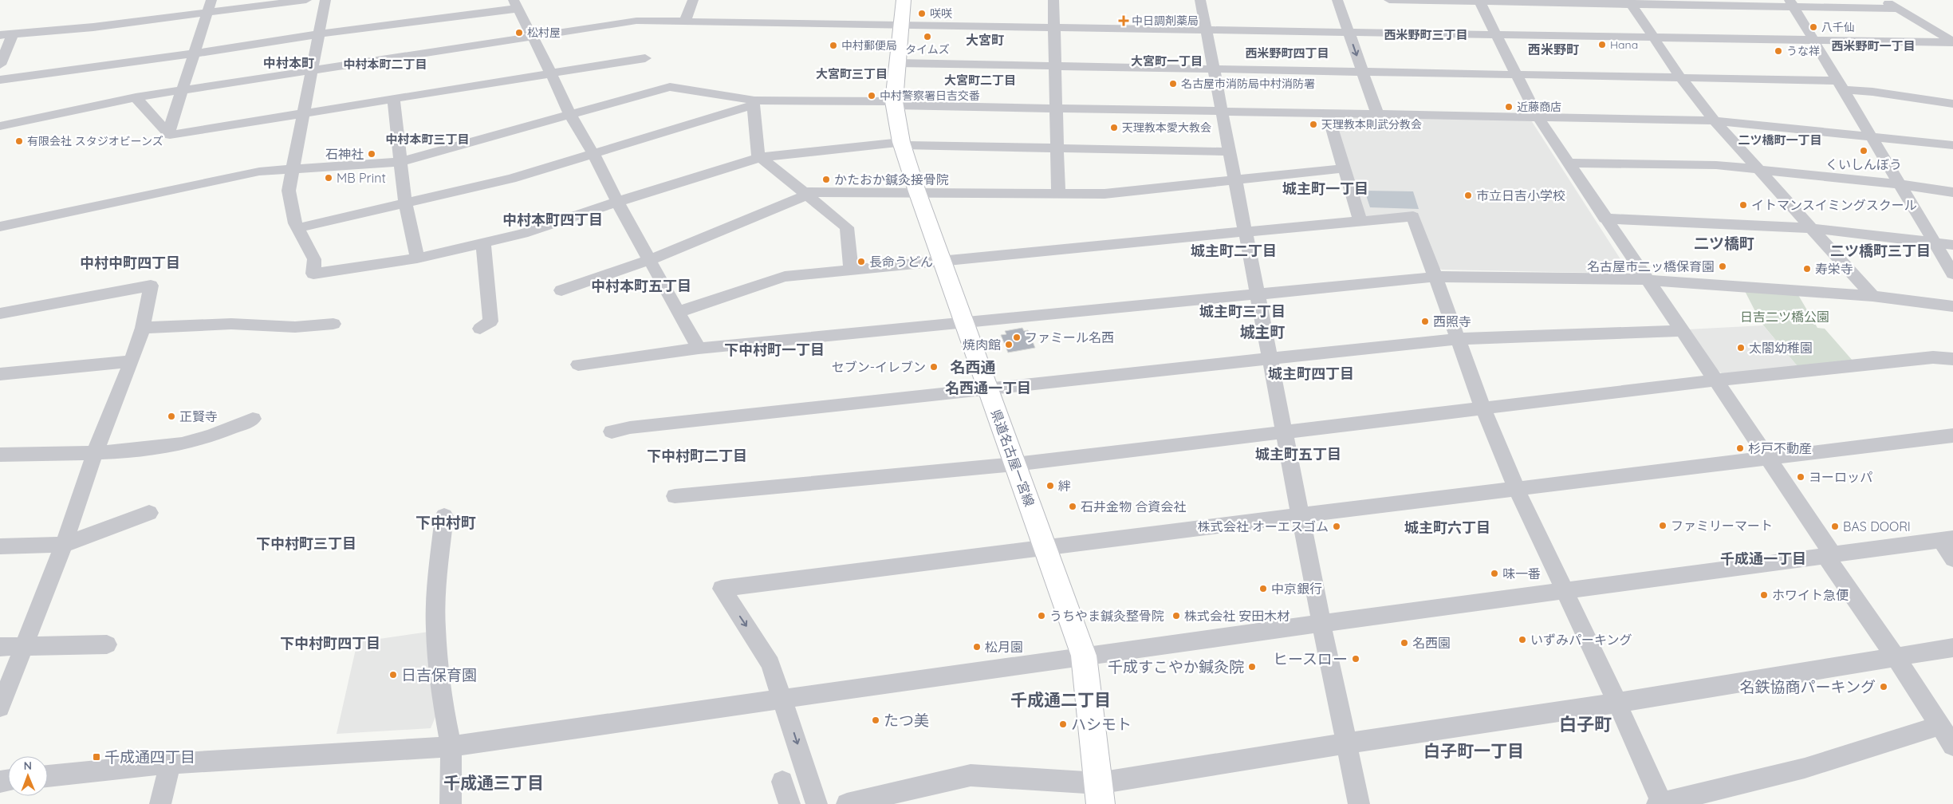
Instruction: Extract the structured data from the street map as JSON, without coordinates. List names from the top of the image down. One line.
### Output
{"streets":{"main road":["県道名古屋一宮線"]},"districts":["西米野町三丁目","大宮町","西米野町一丁目","西米野町","西米野町四丁目","大宮町一丁目","中村本町","中村本町二丁目","大宮町三丁目","大宮町二丁目","中村本町三丁目","二ツ橋町一丁目","城主町一丁目","中村本町四丁目","二ツ橋町","城主町二丁目","二ツ橋町三丁目","中村中町四丁目","中村本町五丁目","城主町三丁目","城主町","下中村町一丁目","名西通","城主町四丁目","名西通一丁目","城主町五丁目","下中村町二丁目","下中村町","城主町六丁目","下中村町三丁目","千成通一丁目","下中村町四丁目","千成通二丁目","白子町","白子町一丁目","千成通三丁目"],"parks":["日吉二ツ橋公園"],"places":{"other":["咲咲","八千仙","松村屋","タイムズ","Hana","中村郵便局","うな祥","名古屋市消防局中村消防署","中村警察署日吉交番","近藤商店","天理教本則武分教会","天理教本愛大教会","有限会社 スタジオビーンズ","くいしんぼう","石神社","MB Print","かたおか鍼灸接骨院","市立日吉小学校","イトマンスイミングスクール","長命うどん","名古屋市二ッ橋保育園","寿栄寺","西照寺","ファミール名西","焼肉館","太閤幼稚園","セブン-イレブン","正賢寺","杉戸不動産","ヨーロッパ","絆","石井金物 合資会社","ファミリーマート","株式会社 オーエスゴム","BAS DOORI","味一番","中京銀行","ホワイト急便","うちやま鍼灸整骨院","株式会社 安田木材","いずみパーキング","名西園","松月園","ヒースロー","千成すこやか鍼灸院","日吉保育園","名鉄協商パーキング","たつ美","ハシモト"],"health":["中日調剤薬局"],"transit":["千成通四丁目"]},"north":"top"}
